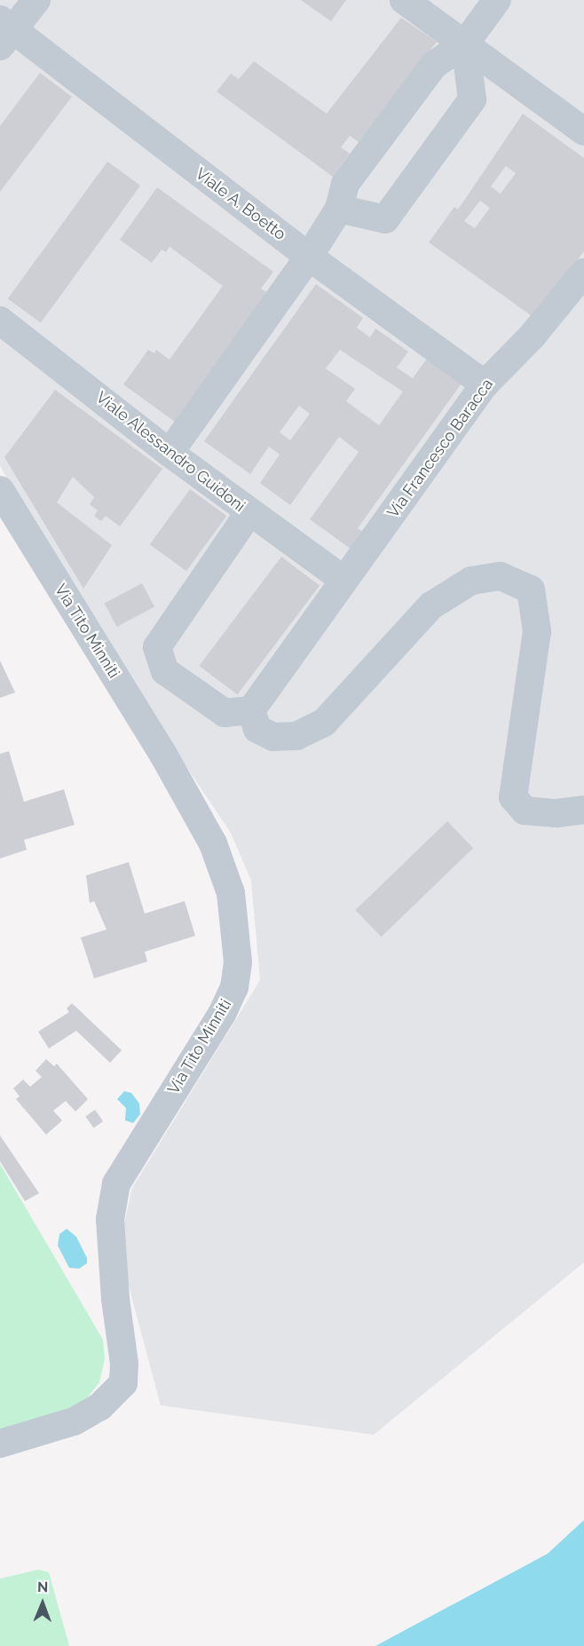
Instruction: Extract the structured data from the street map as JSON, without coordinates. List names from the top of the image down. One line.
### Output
{"streets":{"street":["Viale A. Boetto","Via Francesco Baracca","Viale Alessandro Guidoni","Via Tito Minniti"]},"crossings":[["Viale A. Boetto","Via Francesco Baracca"],["Via Francesco Baracca","Viale Alessandro Guidoni"]],"north":"top"}
